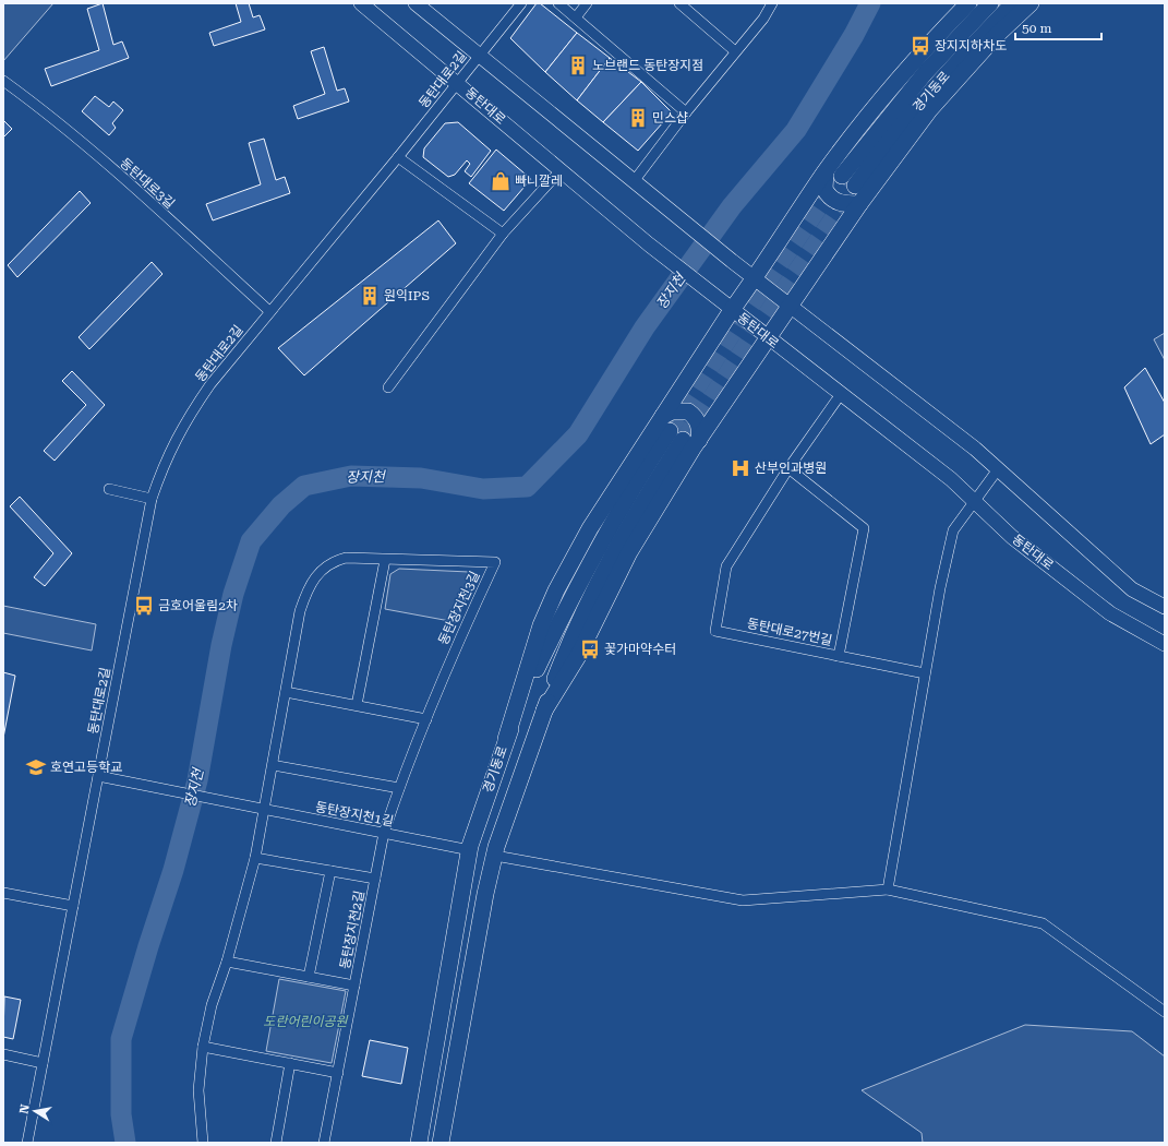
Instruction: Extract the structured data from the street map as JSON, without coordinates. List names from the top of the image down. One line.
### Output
{"streets":{"main road":["경기동로","동탄대로"],"street":["동탄대로2길","동탄대로3길","동탄장지천3길","동탄대로27번길","동탄장지천1길","동탄장지천2길"]},"crossings":[["동탄대로2길","동탄대로"],["동탄대로2길","동탄대로3길"],["동탄대로2길","동탄장지천1길"],["경기동로","동탄장지천1길"],["동탄대로","동탄대로27번길"],["동탄장지천3길","동탄장지천1길"],["동탄장지천3길","동탄장지천2길"],["동탄장지천1길","동탄장지천2길"]],"water":["장지천"],"parks":["도란어린이공원"],"places":{"bus stop":["장지지하차도","금호어울림2차","꽃가마약수터"],"building":["노브랜드 동탄장지점","민스샵","원익IPS"],"shop":["빠니깔레"],"hospital":["산부인과병원"],"school or university":["호연고등학교"]},"scale_bar":"50 m","north":"left"}
